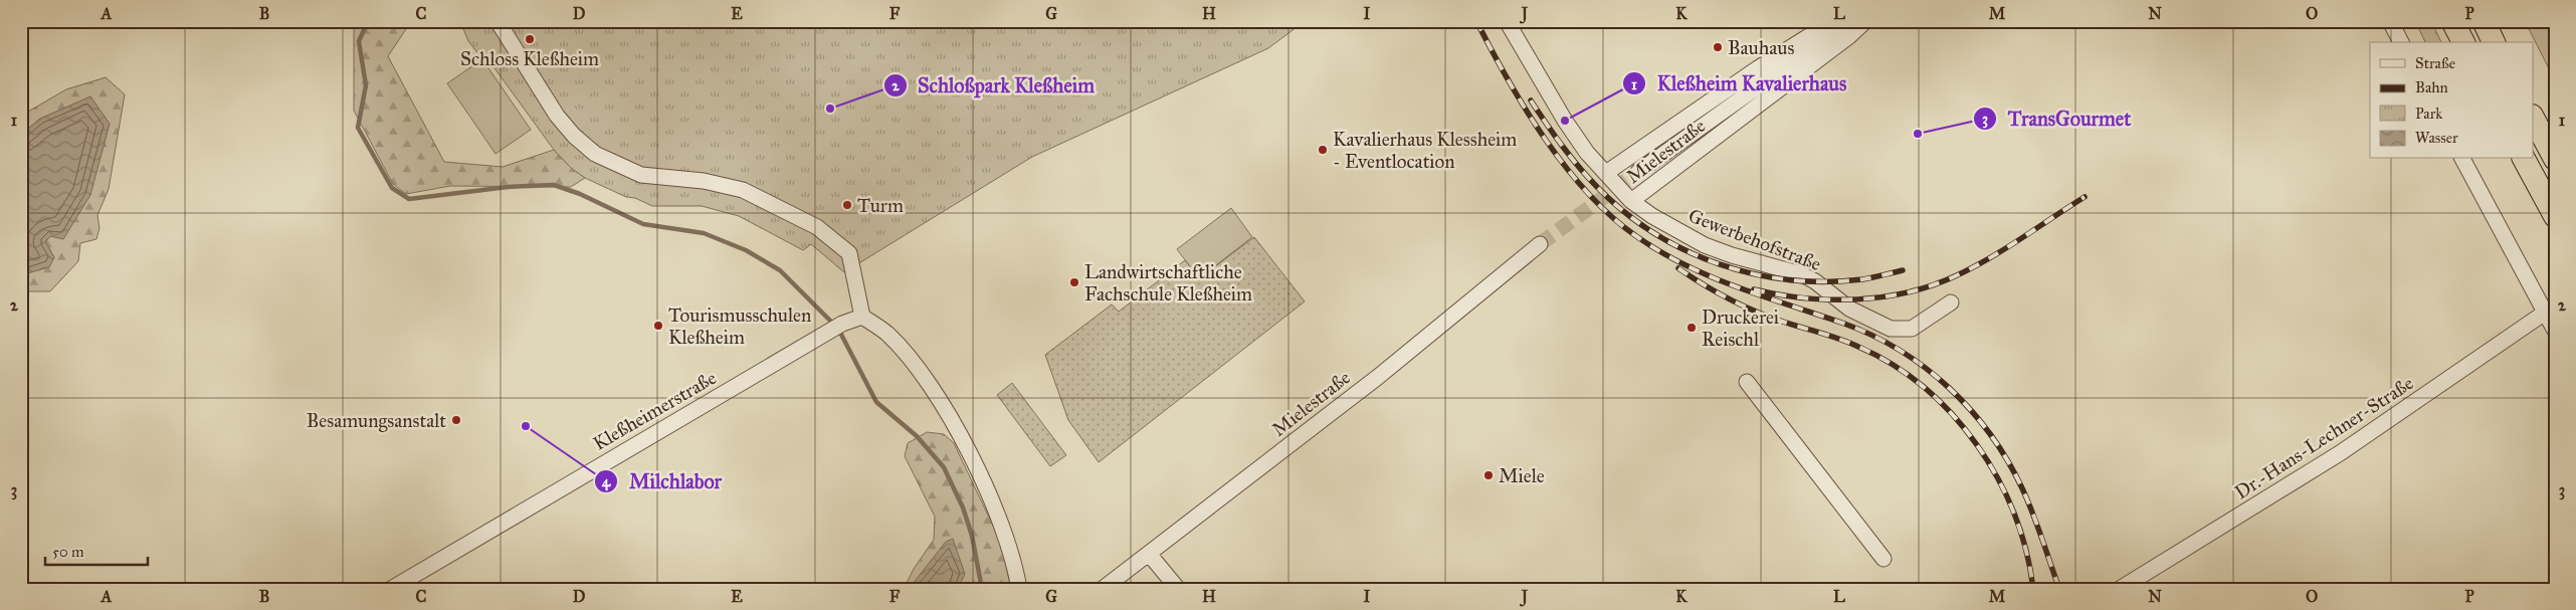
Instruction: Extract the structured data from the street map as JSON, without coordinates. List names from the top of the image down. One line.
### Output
{"streets":{"street":["Mielestraße","Gewerbehofstraße","Kleßheimerstraße","Dr.-Hans-Lechner-Straße"]},"crossings":[["Mielestraße","Gewerbehofstraße"]],"places":["Schloss Kleßheim","Bauhaus","Schloßpark Kleßheim","Kleßheim Kavalierhaus","TransGourmet","Kavalierhaus Klessheim - Eventlocation","Turm","Landwirtschaftliche Fachschule Kleßheim","Tourismusschulen Kleßheim","Druckerei Reischl","Besamungsanstalt","Milchlabor","Miele"],"legend":["Straße","Bahn","Park","Wasser"],"scale_bar":"50 m","grid":{"columns":["A","B","C","D","E","F","G","H","I","J","K","L","M","N","O","P"],"rows":["1","2","3"]}}
